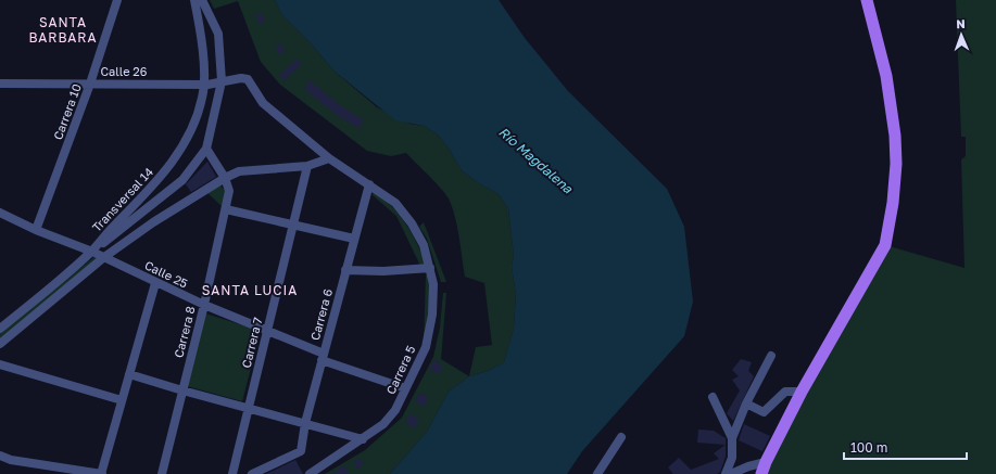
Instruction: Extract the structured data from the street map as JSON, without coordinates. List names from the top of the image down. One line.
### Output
{"streets":{"street":["Calle 26","Carrera 10","Transversal 14","Calle 25","Carrera 6","Carrera 8","Carrera 7","Carrera 5"]},"crossings":[["Calle 26","Carrera 10"],["Calle 26","Transversal 14"],["Calle 26","Carrera 5"],["Carrera 10","Calle 25"],["Transversal 14","Calle 25"],["Calle 25","Carrera 6"],["Calle 25","Carrera 8"],["Calle 25","Carrera 7"],["Calle 25","Carrera 5"],["Carrera 6","Carrera 5"]],"districts":["SANTA BARBARA","SANTA LUCIA"],"water":["Río Magdalena"],"scale_bar":"100 m","north":"top"}
